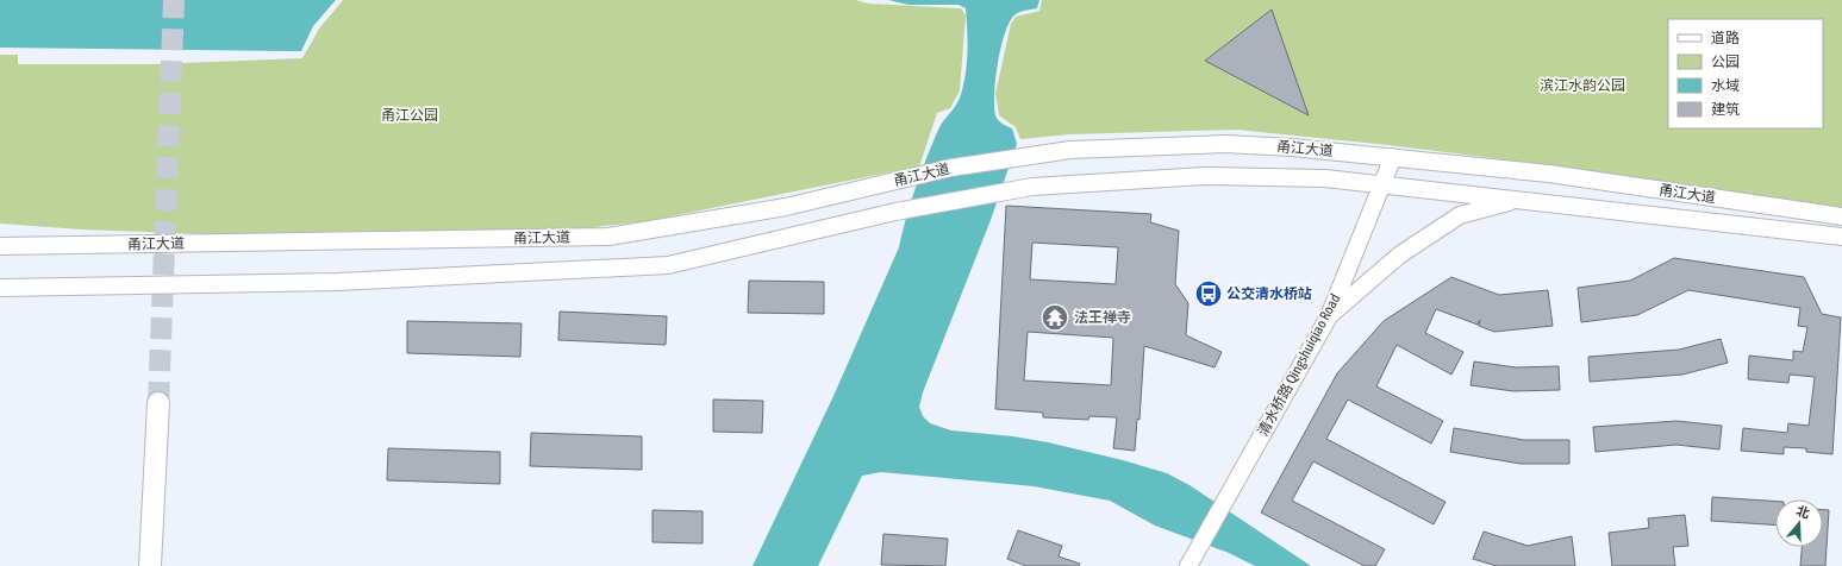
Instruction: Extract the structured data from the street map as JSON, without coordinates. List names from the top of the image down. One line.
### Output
{"streets":{"main road":["甬江大道","清水桥路 Qingshuiqiao Road"]},"crossings":[["甬江大道","清水桥路 Qingshuiqiao Road"]],"parks":["滨江水韵公园","甬江公园"],"places":{"bus stop":["公交清水桥站"],"temple":["法王禅寺"]},"legend":["道路","公园","水域","建筑"],"north":"top"}
